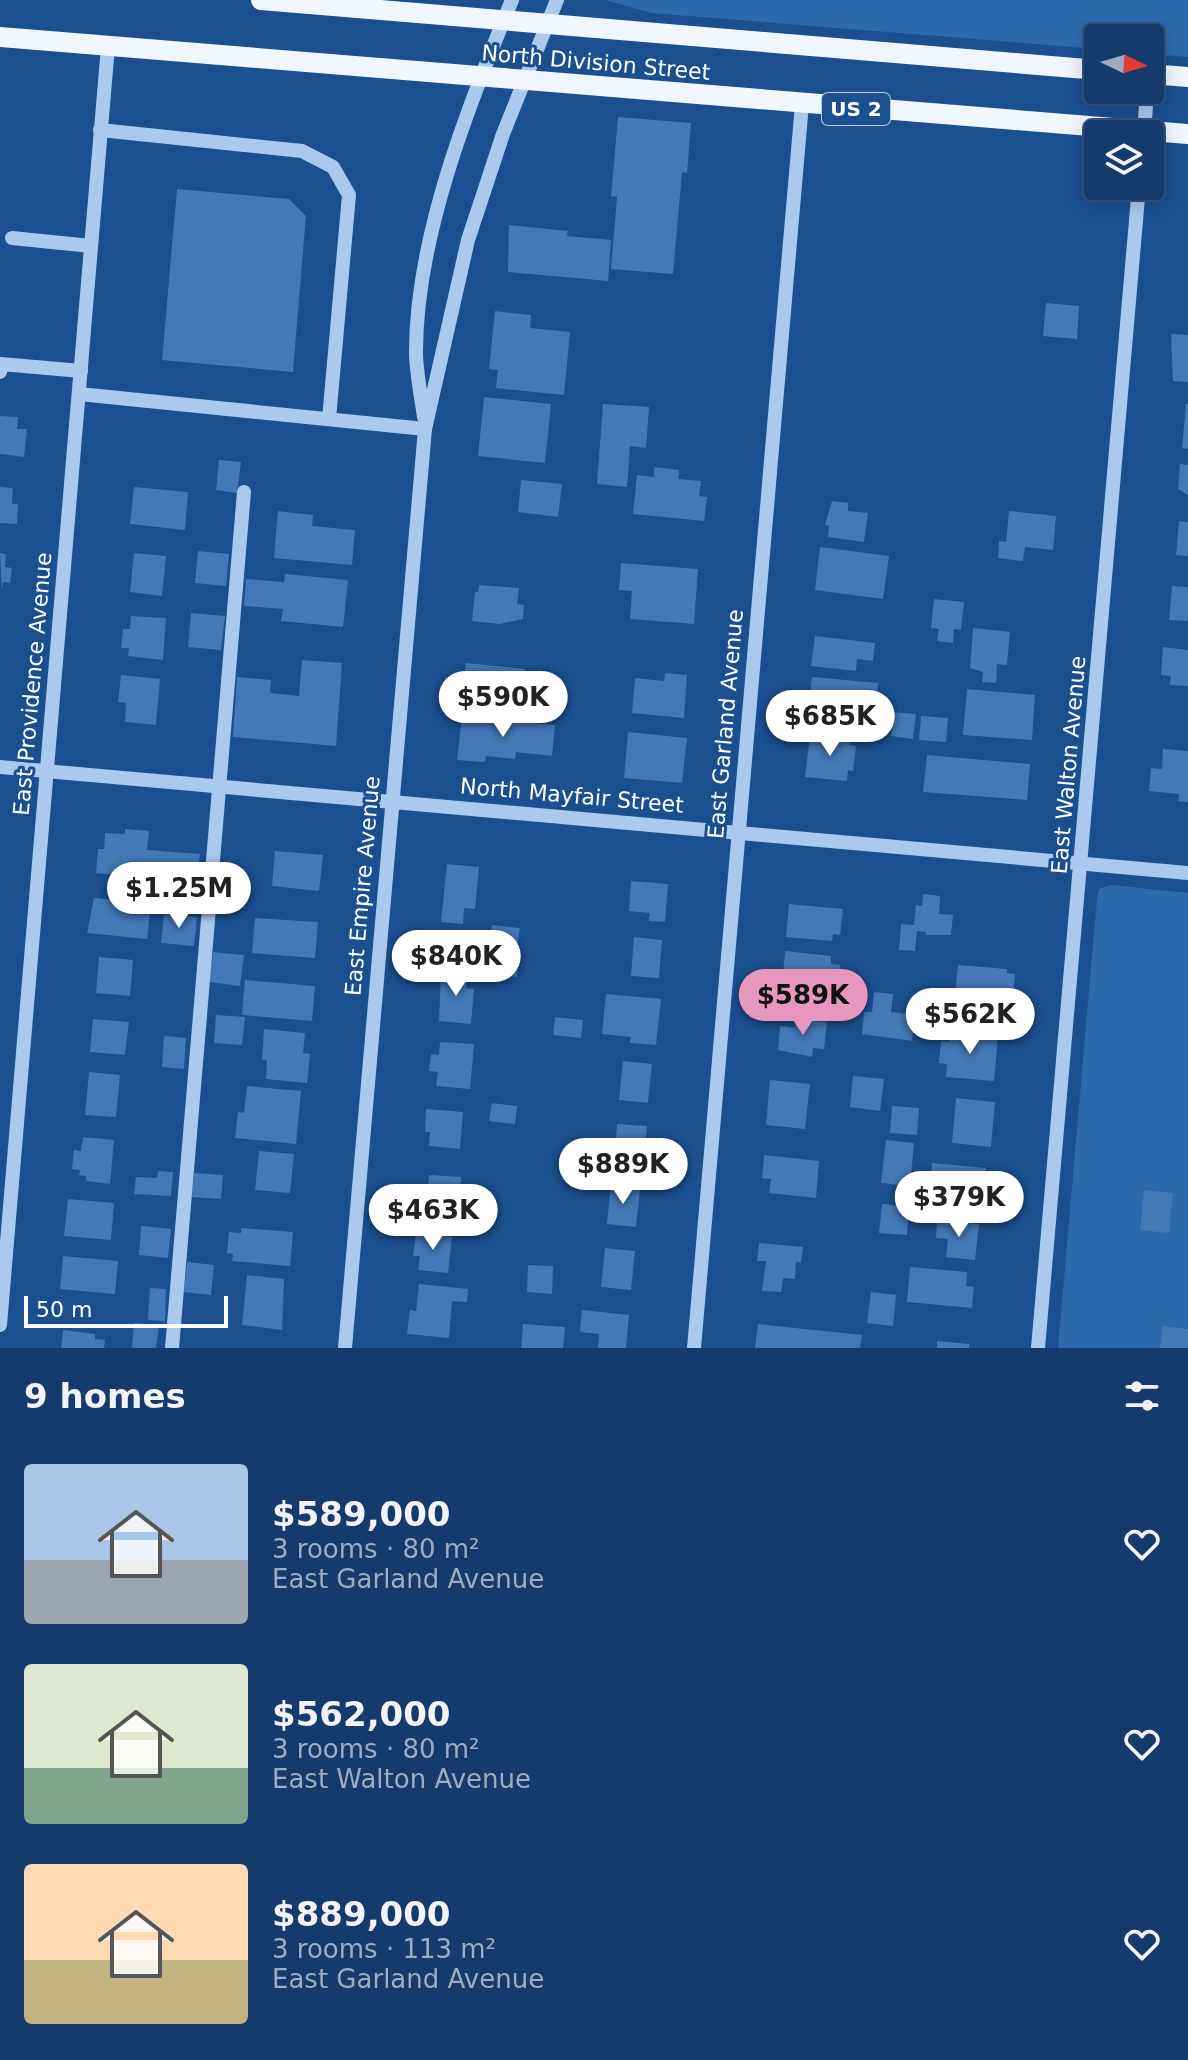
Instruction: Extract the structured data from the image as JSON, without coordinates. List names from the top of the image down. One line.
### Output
{"streets":{"main road":["North Division Street","US 2"],"street":["East Providence Avenue","East Garland Avenue","East Walton Avenue","North Mayfair Street","East Empire Avenue"]},"crossings":[["North Division Street","East Providence Avenue"],["North Division Street","East Garland Avenue"],["North Division Street","East Empire Avenue"],["East Providence Avenue","North Mayfair Street"],["East Garland Avenue","North Mayfair Street"],["East Walton Avenue","North Mayfair Street"],["North Mayfair Street","East Empire Avenue"]],"scale_bar":"50 m","north":"right","page":{"price":["$590K","$685K","$1.25M","$840K","$589K","$562K","$889K","$379K","$463K"],"scale":"50 m","heading":"9 homes","list":[{"name":"$589,000","note":"3 rooms · 80 m² · East Garland Avenue"},{"name":"$562,000","note":"3 rooms · 80 m² · East Walton Avenue"},{"name":"$889,000","note":"3 rooms · 113 m² · East Garland Avenue"}]}}
